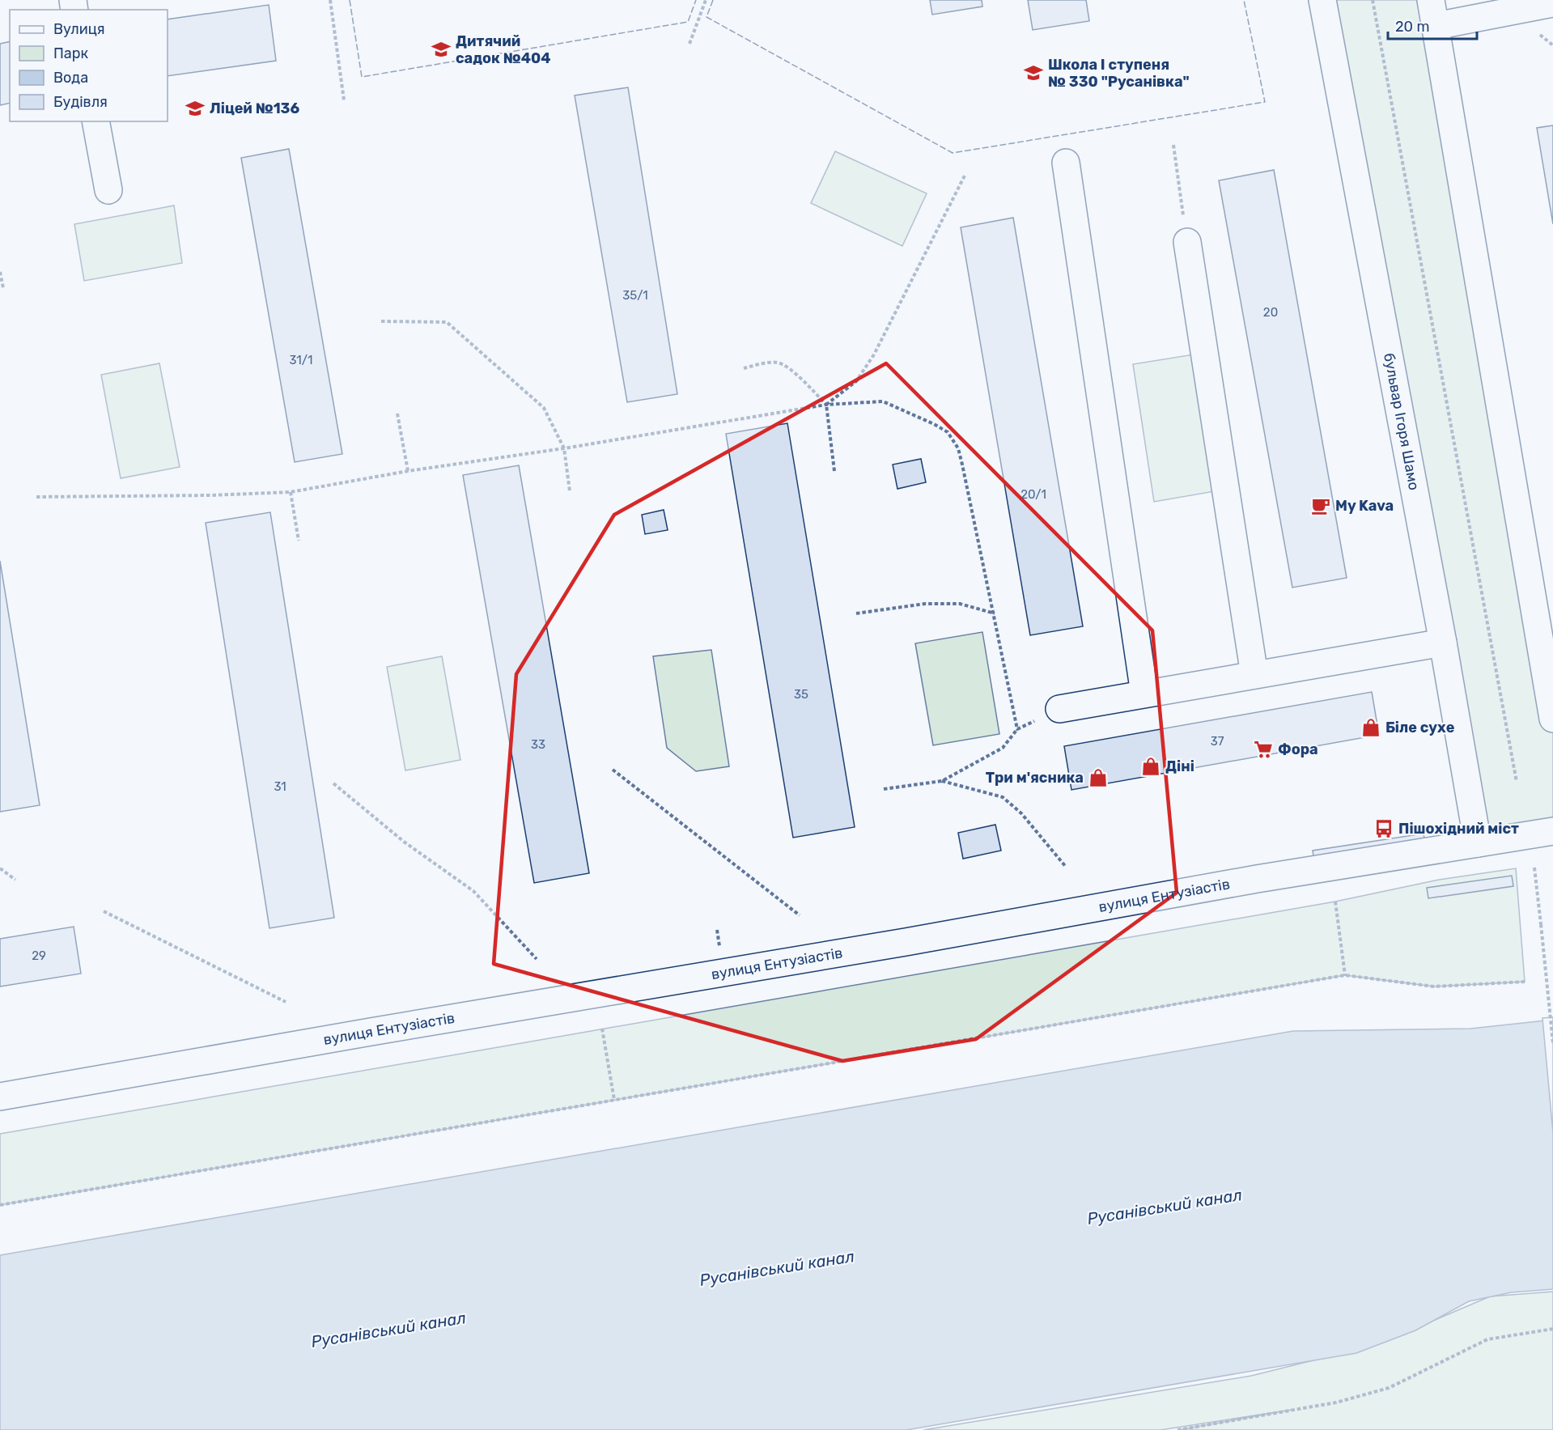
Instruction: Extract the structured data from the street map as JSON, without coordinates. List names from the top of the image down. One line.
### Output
{"streets":{"street":["бульвар Ігоря Шамо","вулиця Ентузіастів"]},"crossings":[["бульвар Ігоря Шамо","вулиця Ентузіастів"]],"water":["Русанівський канал"],"places":{"school or university":["Дитячий садок №404","Школа І ступеня № 330 \"Русанівка\"","Ліцей №136"],"cafe":["My Kava"],"shop":["Біле сухе","Діні","Три м'ясника"],"supermarket":["Фора"],"bus stop":["Пішохідний міст"]},"house_numbers":["35/1","20","31/1","20/1","35","37","33","31","29"],"legend":["Вулиця","Парк","Вода","Будівля"],"scale_bar":"20 m"}
